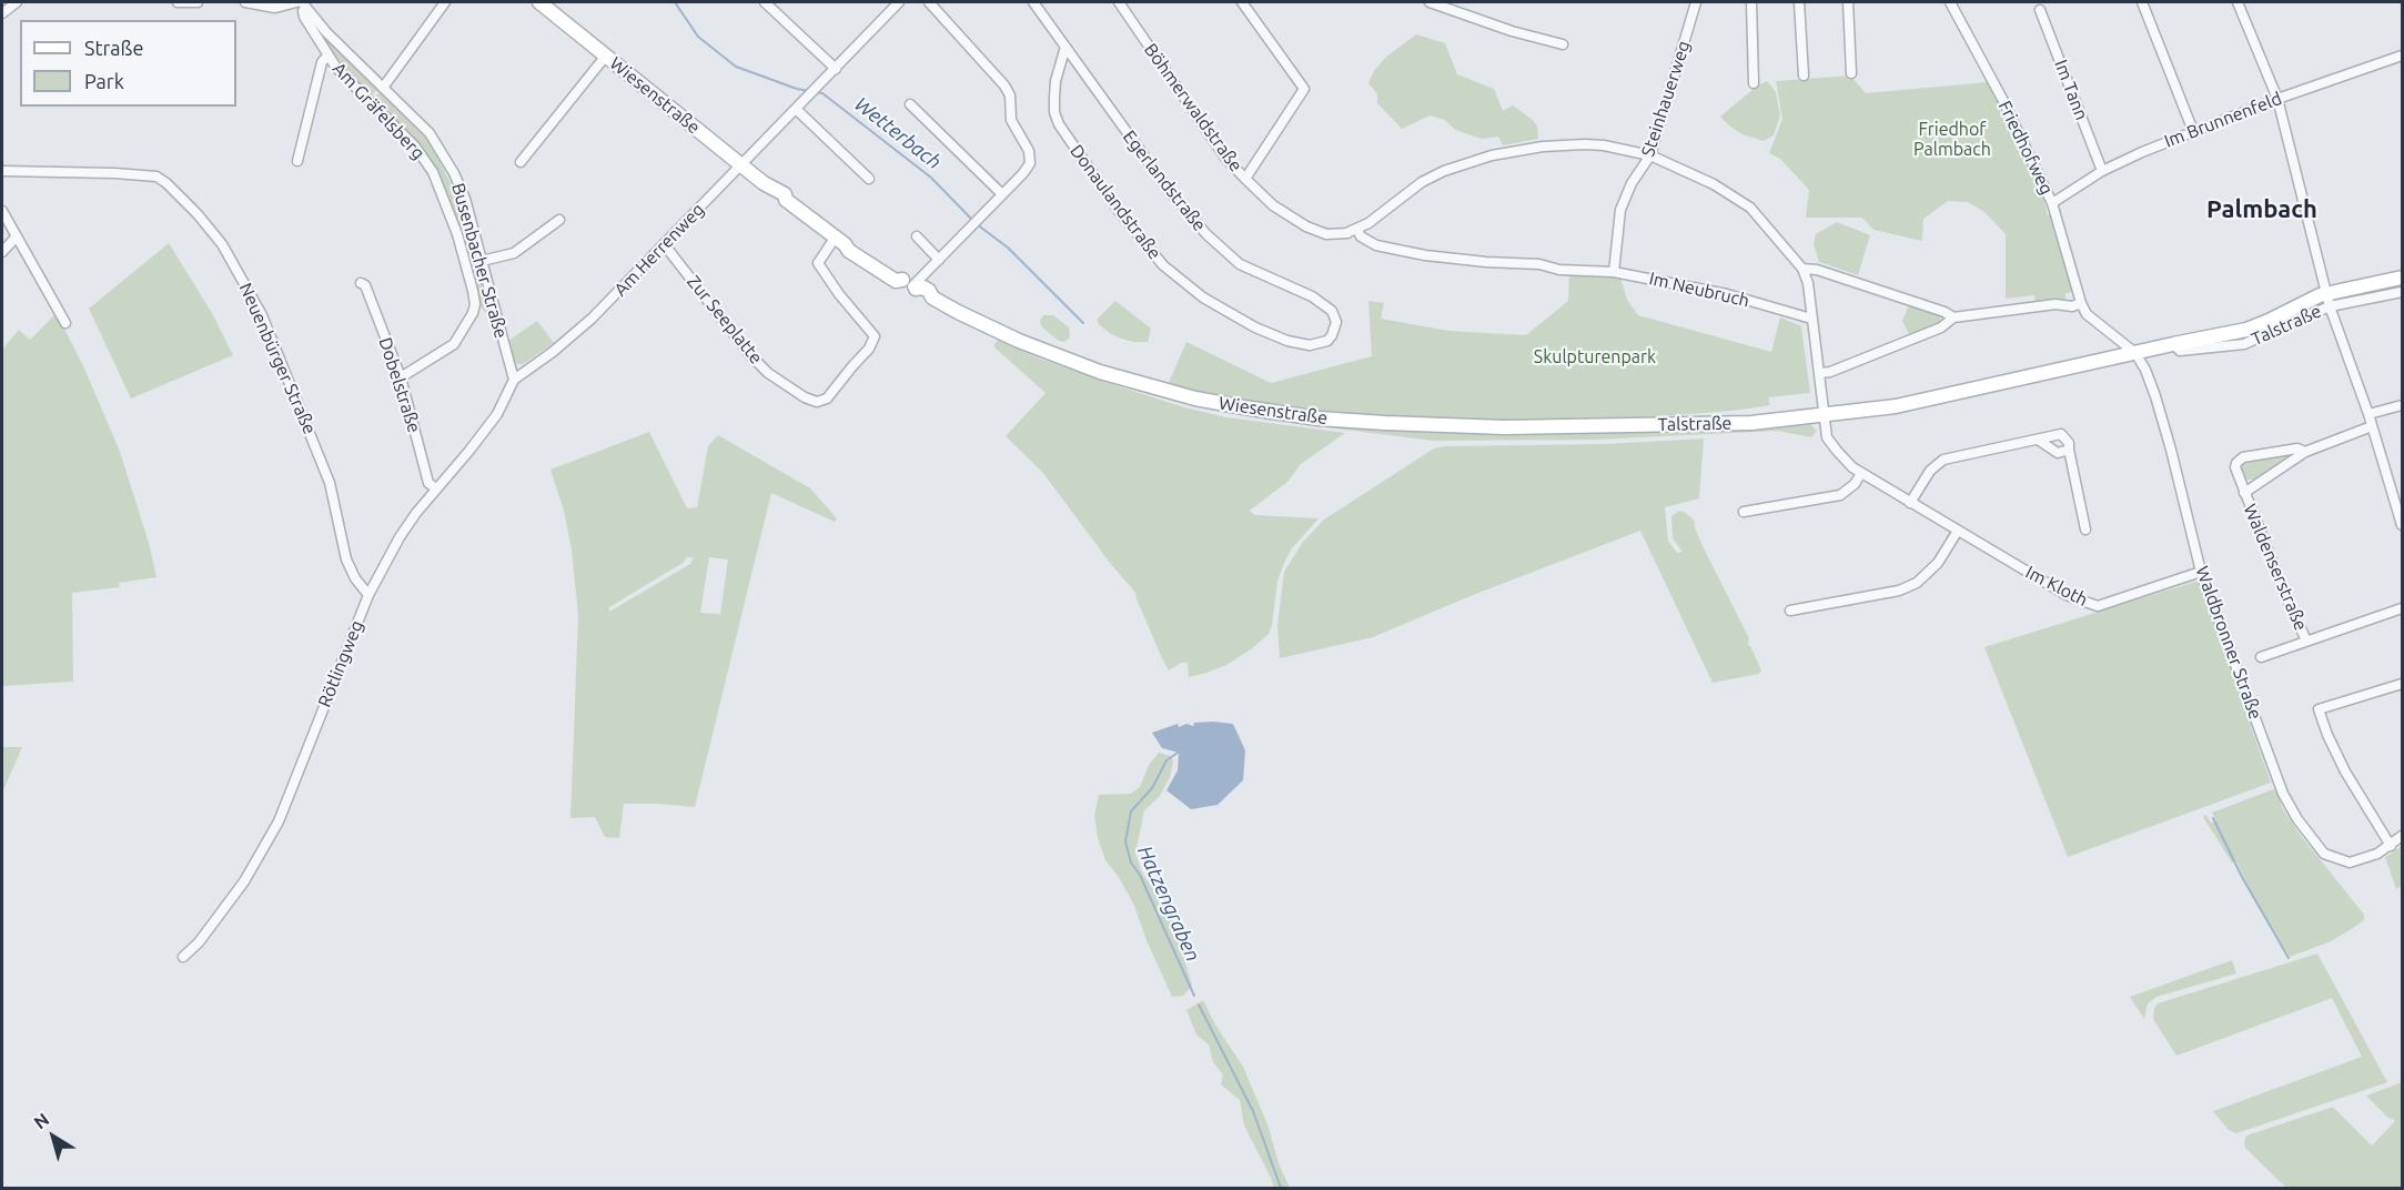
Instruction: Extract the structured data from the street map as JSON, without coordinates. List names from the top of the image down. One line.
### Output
{"streets":{"main road":["Wiesenstraße","Talstraße"],"street":["Im Tann","Steinhauerweg","Böhmerwaldstraße","Am Gräfelsberg","Im Brunnenfeld","Friedhofweg","Egerlandstraße","Donaulandstraße","Am Herrenweg","Busenbacher Straße","Im Neubruch","Zur Seeplatte","Neuenbürger Straße","Dobelstraße","Waldenserstraße","Im Kloth","Waldbronner Straße","Rötlingweg"]},"crossings":[["Im Tann","Im Brunnenfeld"],["Wiesenstraße","Am Herrenweg"],["Wiesenstraße","Zur Seeplatte"],["Wiesenstraße","Talstraße"],["Steinhauerweg","Im Neubruch"],["Böhmerwaldstraße","Im Neubruch"],["Am Gräfelsberg","Busenbacher Straße"],["Am Gräfelsberg","Dobelstraße"],["Im Brunnenfeld","Friedhofweg"],["Egerlandstraße","Donaulandstraße"],["Am Herrenweg","Busenbacher Straße"],["Am Herrenweg","Zur Seeplatte"],["Am Herrenweg","Rötlingweg"],["Busenbacher Straße","Rötlingweg"],["Im Neubruch","Im Kloth"],["Talstraße","Im Kloth"],["Talstraße","Waldbronner Straße"],["Neuenbürger Straße","Rötlingweg"],["Dobelstraße","Rötlingweg"],["Im Kloth","Waldbronner Straße"]],"districts":["Palmbach"],"water":["Wetterbach","Hatzengraben"],"parks":["Friedhof Palmbach","Skulpturenpark"],"legend":["Straße","Park"],"north":"top left"}
